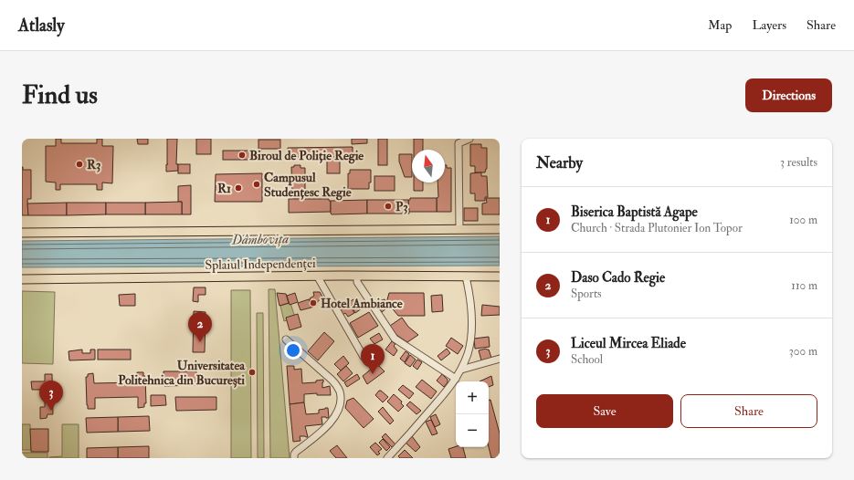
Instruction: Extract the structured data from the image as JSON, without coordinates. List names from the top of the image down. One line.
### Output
{"streets":{"main road":["Splaiul Independenței"]},"water":["Dâmbovița"],"places":["Biroul de Poliție Regie","R3","Campusul Studențesc Regie","R1","P3","Hotel Ambiance","Universitatea Politehnica din București"],"north":"top","page":{"header":"Atlasly","nav":["Map","Layers","Share"],"buttons":["Directions",["Save","Share"]],"title":"Find us","heading":["Nearby","3 results"],"list":[{"mark":"1","name":"Biserica Baptistă Agape","note":"Church · Strada Plutonier Ion Topor","value":"100 m"},{"mark":"2","name":"Daso Cado Regie","note":"Sports","value":"110 m"},{"mark":"3","name":"Liceul Mircea Eliade","note":"School","value":"300 m"}],"pins":["2","1","3"],"map_buttons":["+","−"]}}
